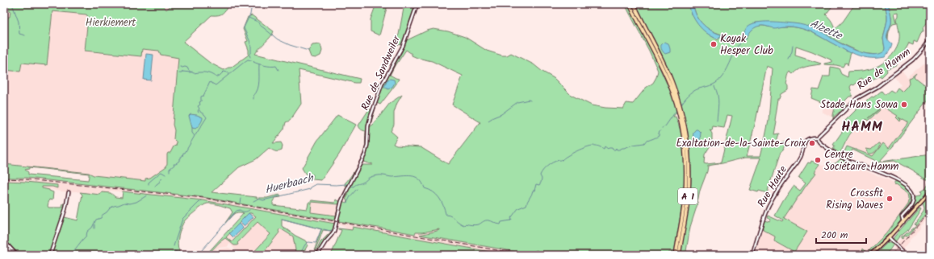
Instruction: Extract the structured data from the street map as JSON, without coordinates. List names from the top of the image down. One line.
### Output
{"streets":{"highway":["A 1"],"main road":["Rue de Hamm","Rue de Sandweiler","Rue Haute"]},"crossings":[["Rue de Hamm","Rue Haute"]],"districts":["HAMM"],"water":["Alzette","Huerbaach"],"parks":["Hierkiemert"],"places":["Kayak Hesper Club","Stade Hans Sowa","Exaltation-de-la-Sainte-Croix","Centre Sociétaire Hamm","Crossfit Rising Waves"],"scale_bar":"200 m"}
